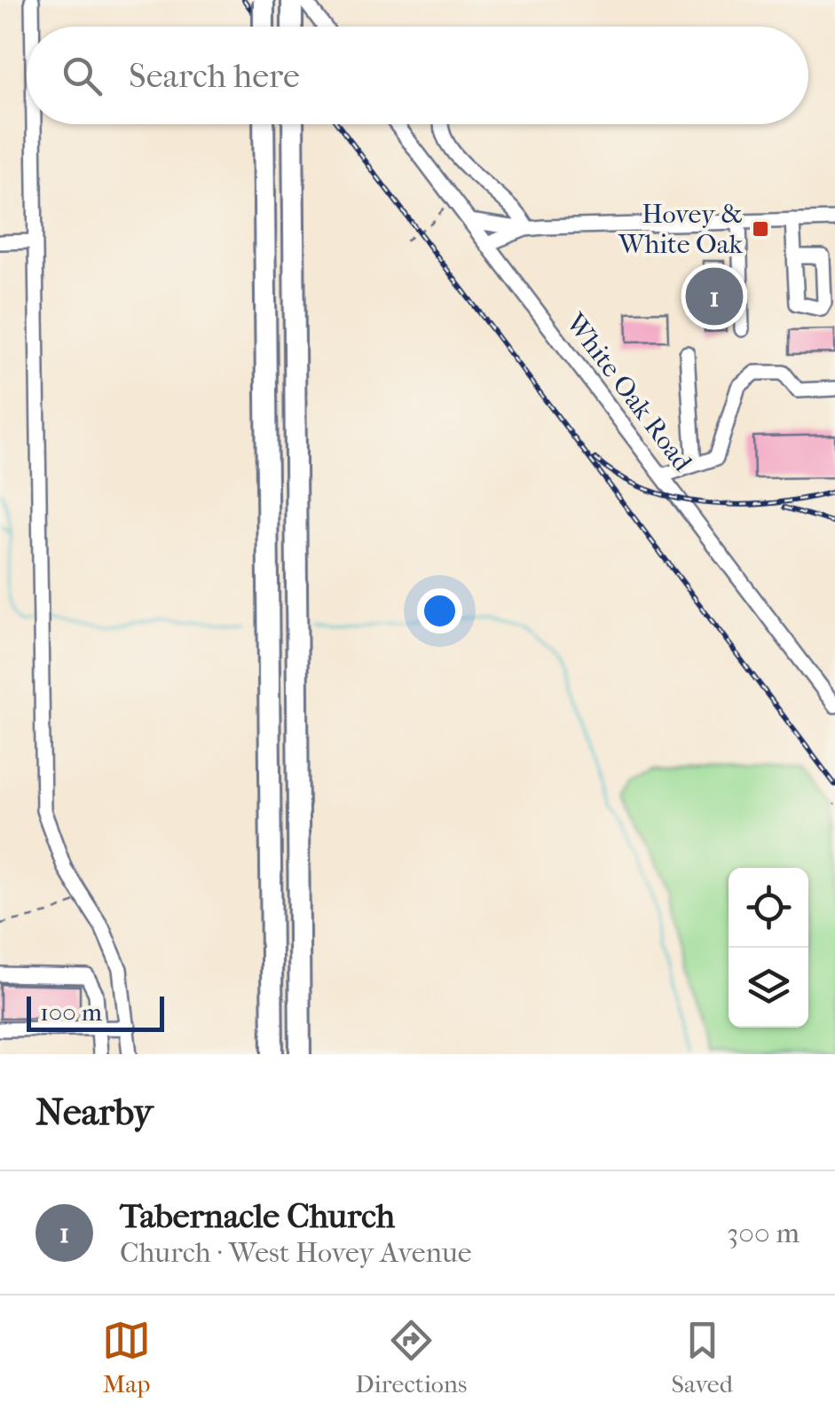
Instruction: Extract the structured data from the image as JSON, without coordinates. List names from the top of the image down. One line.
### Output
{"streets":{"street":["White Oak Road"]},"places":{"transit":["Hovey & White Oak"]},"scale_bar":"100 m","page":{"search":"Search here","pins":"1","scale":"100 m","heading":"Nearby","list":[{"mark":"1","name":"Tabernacle Church","note":"Church · West Hovey Avenue","value":"300 m"}],"nav":["Map","Directions","Saved"]}}
